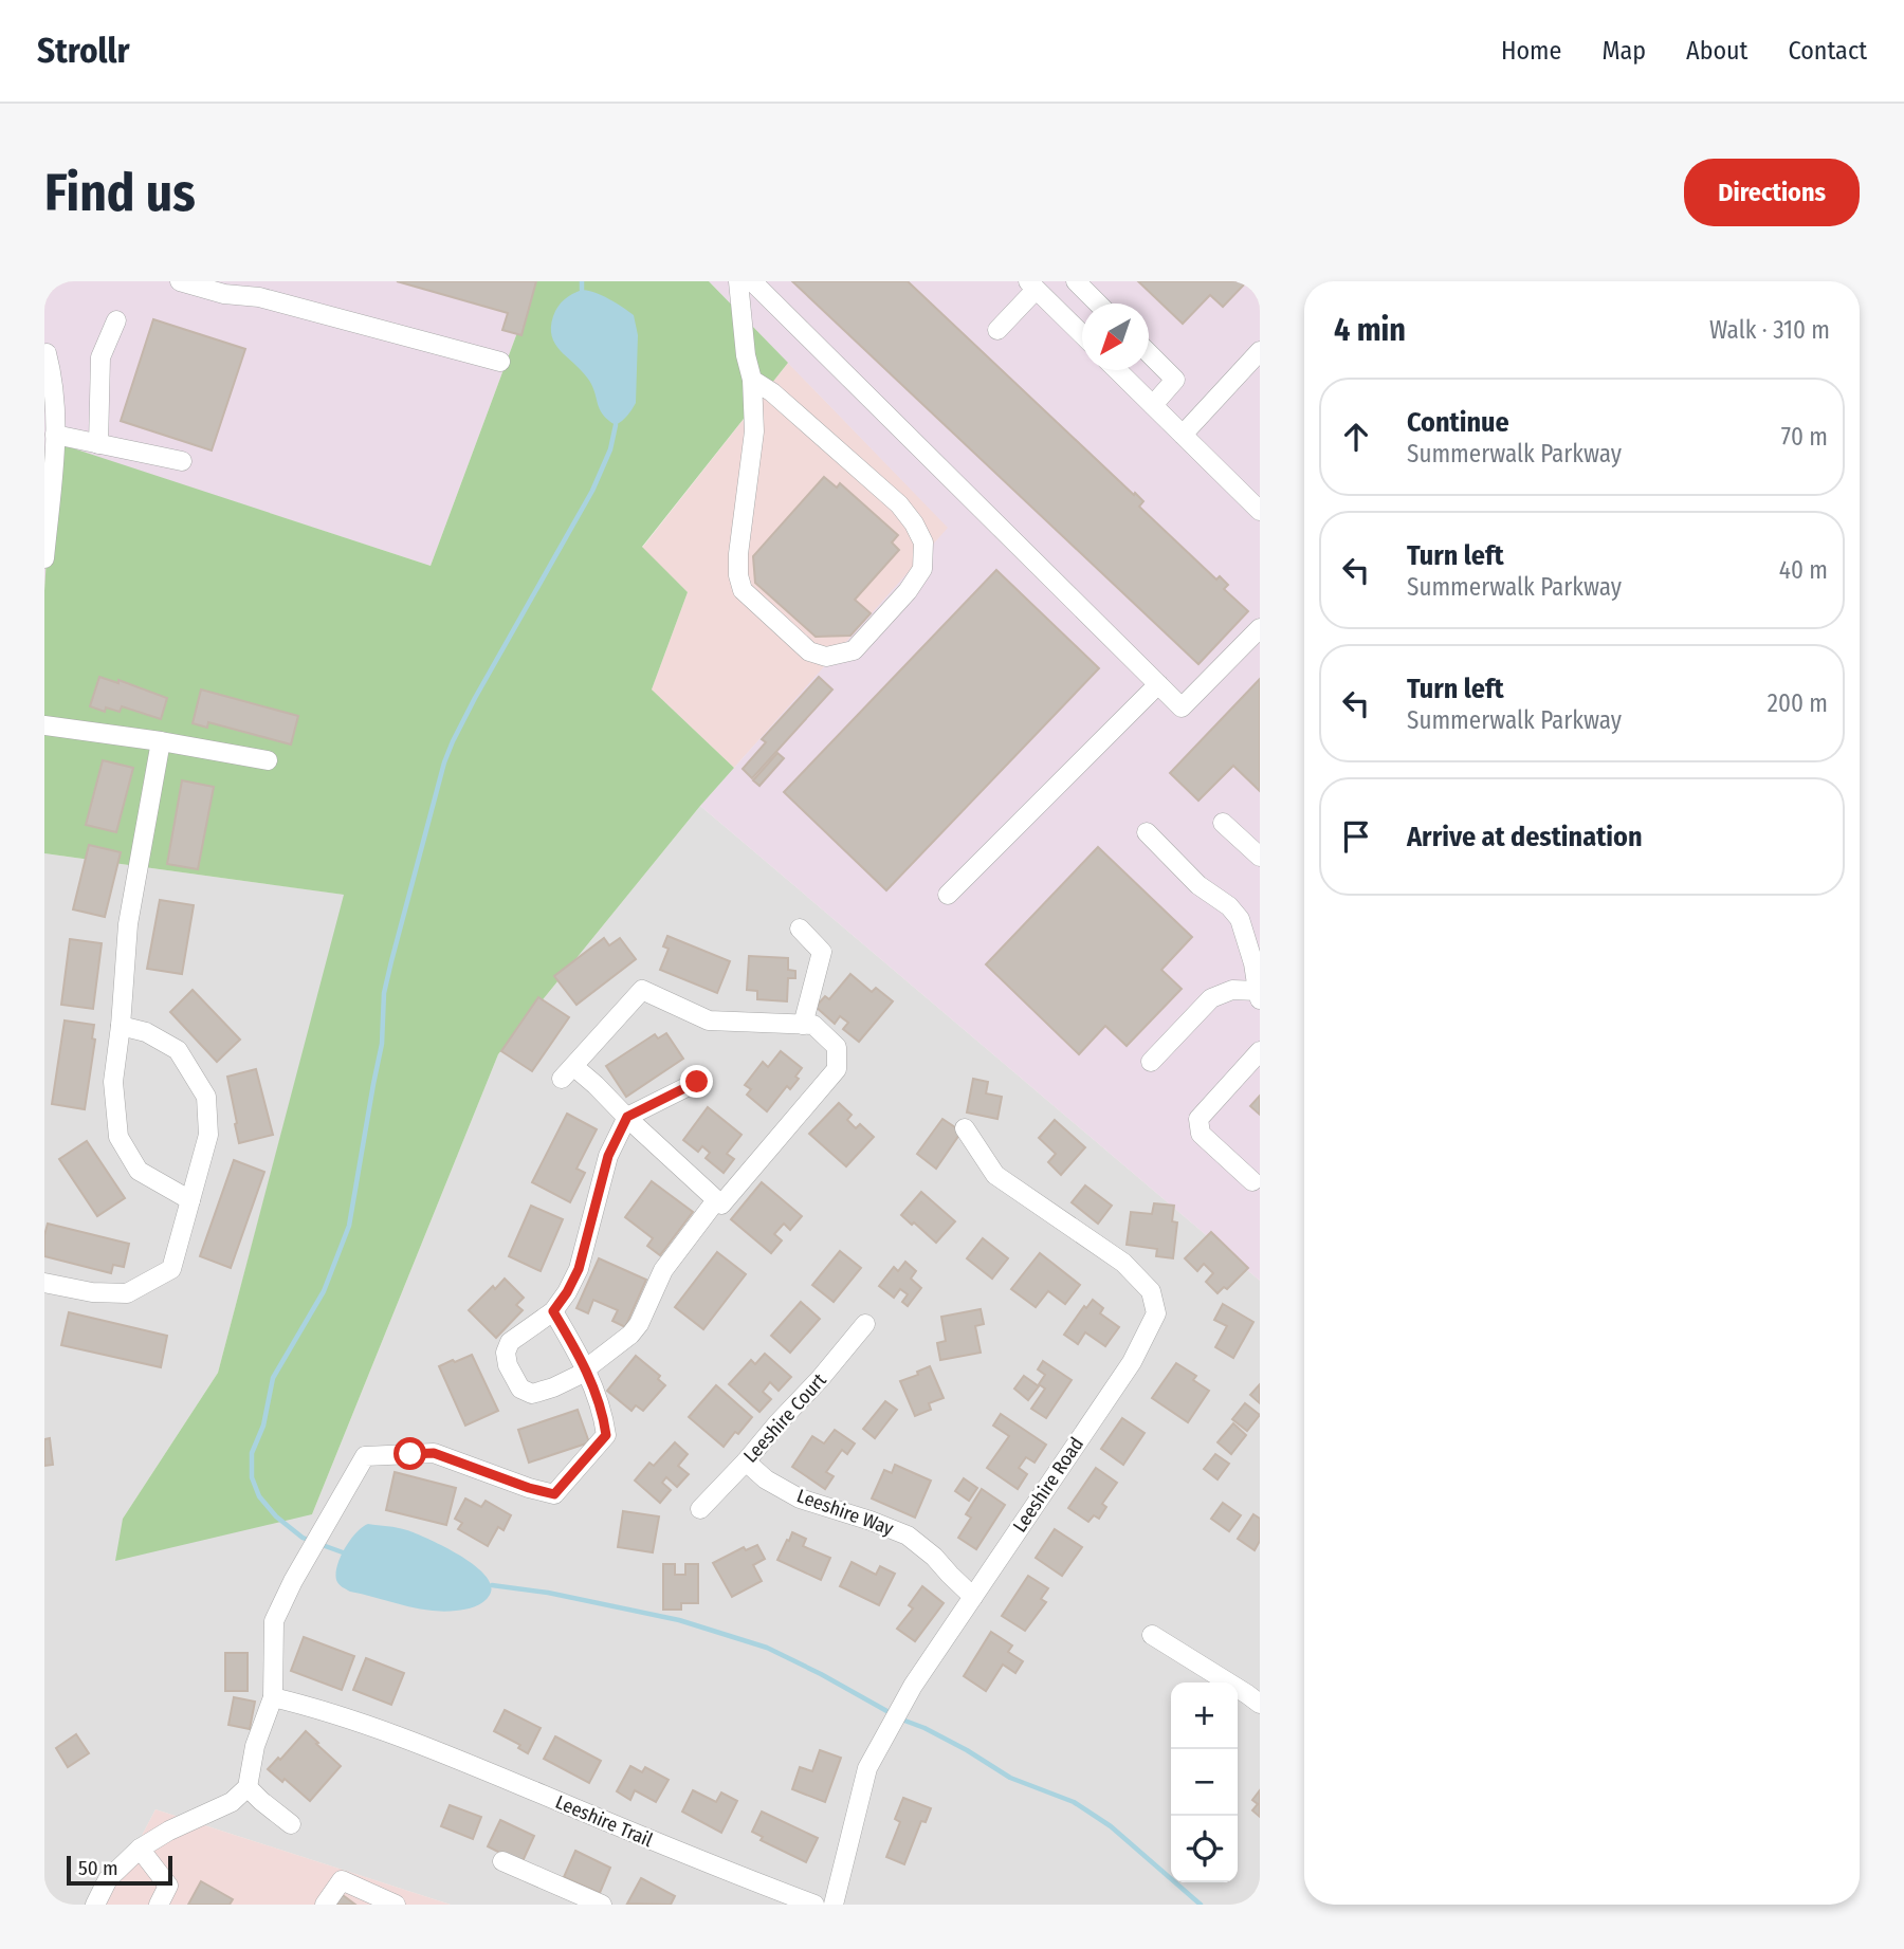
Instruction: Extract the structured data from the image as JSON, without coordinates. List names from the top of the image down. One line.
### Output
{"streets":{"street":["Leeshire Court","Leeshire Road","Leeshire Way","Leeshire Trail"]},"crossings":[["Leeshire Court","Leeshire Way"],["Leeshire Road","Leeshire Way"]],"scale_bar":"50 m","north":"bottom left","page":{"header":"Strollr","nav":["Home","Map","About","Contact"],"buttons":"Directions","title":"Find us","heading":["4 min","Walk · 310 m"],"list":[["Continue","Summerwalk Parkway","70 m"],["Turn left","Summerwalk Parkway","40 m"],["Turn left","Summerwalk Parkway","200 m"],"Arrive at destination"],"map_buttons":["+","−"],"scale":"50 m"}}
